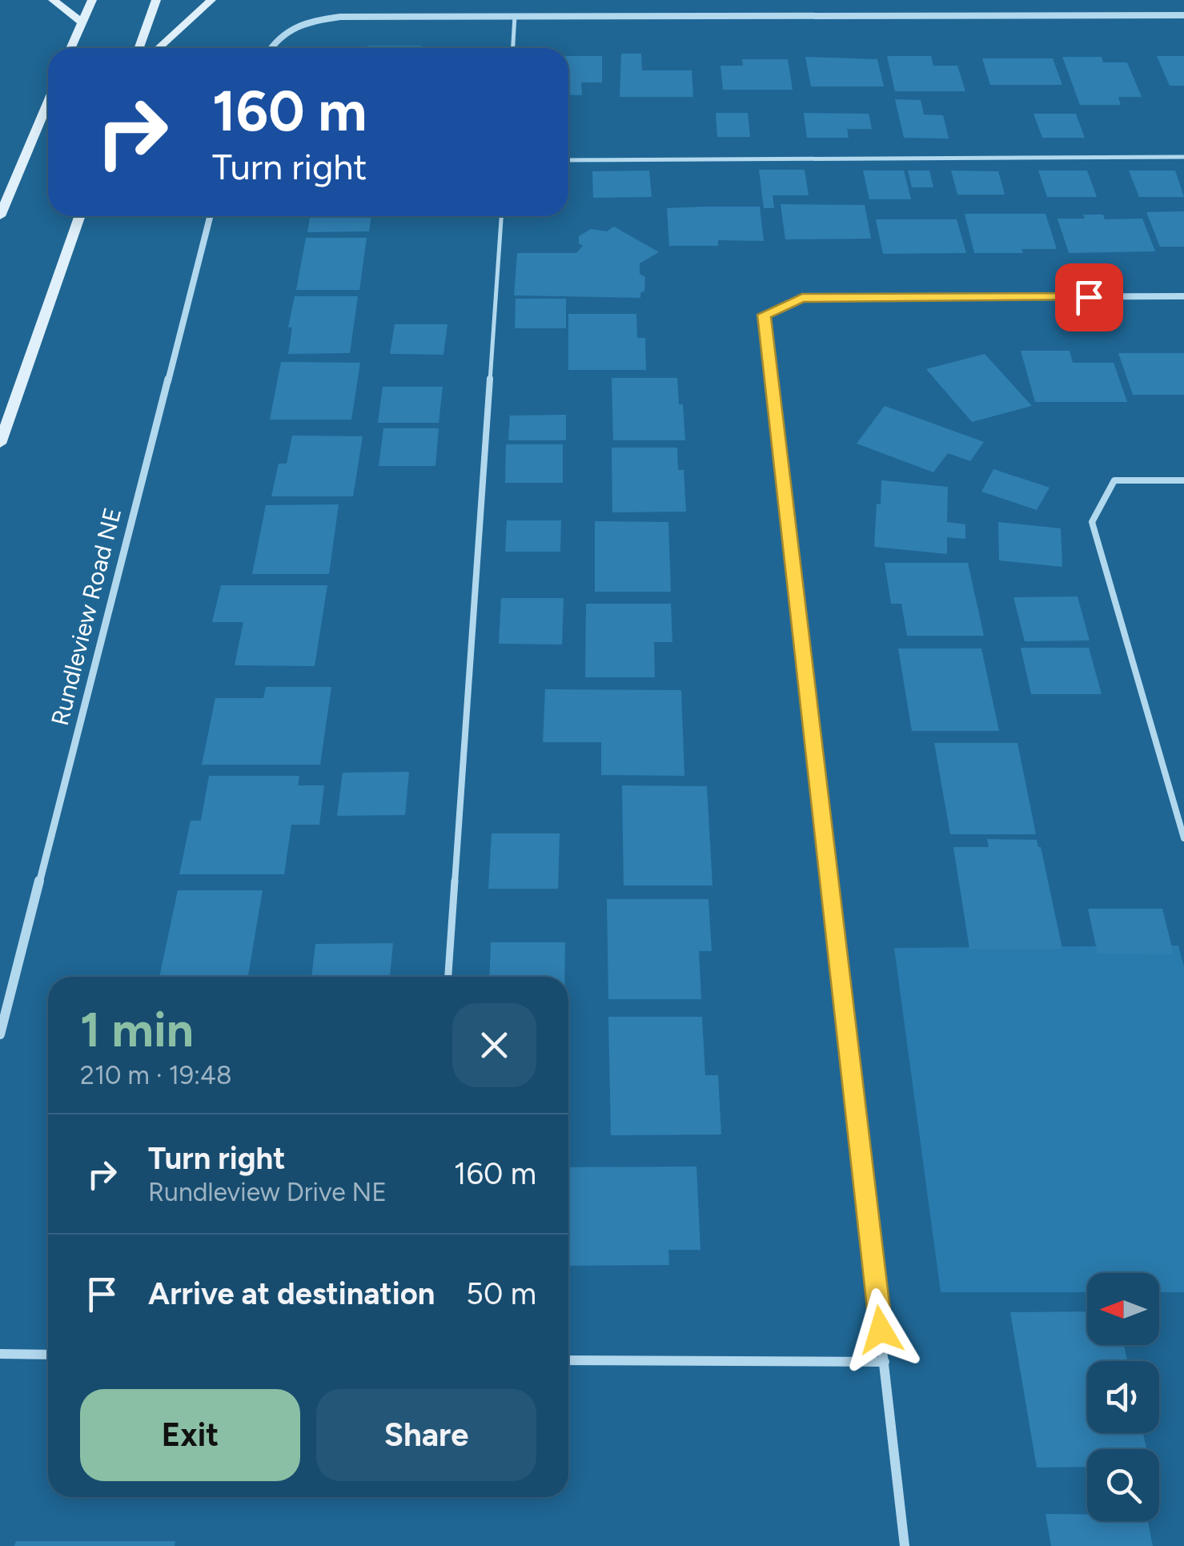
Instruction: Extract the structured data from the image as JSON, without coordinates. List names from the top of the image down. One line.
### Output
{"streets":{"street":["Rundleview Road NE"]},"north":"left","page":{"turn":["160 m","Turn right"],"heading":["1 min","210 m · 19:48"],"list":[{"name":"Turn right","note":"Rundleview Drive NE","value":"160 m"},{"name":"Arrive at destination","value":"50 m"}],"buttons":["Exit","Share"]}}
